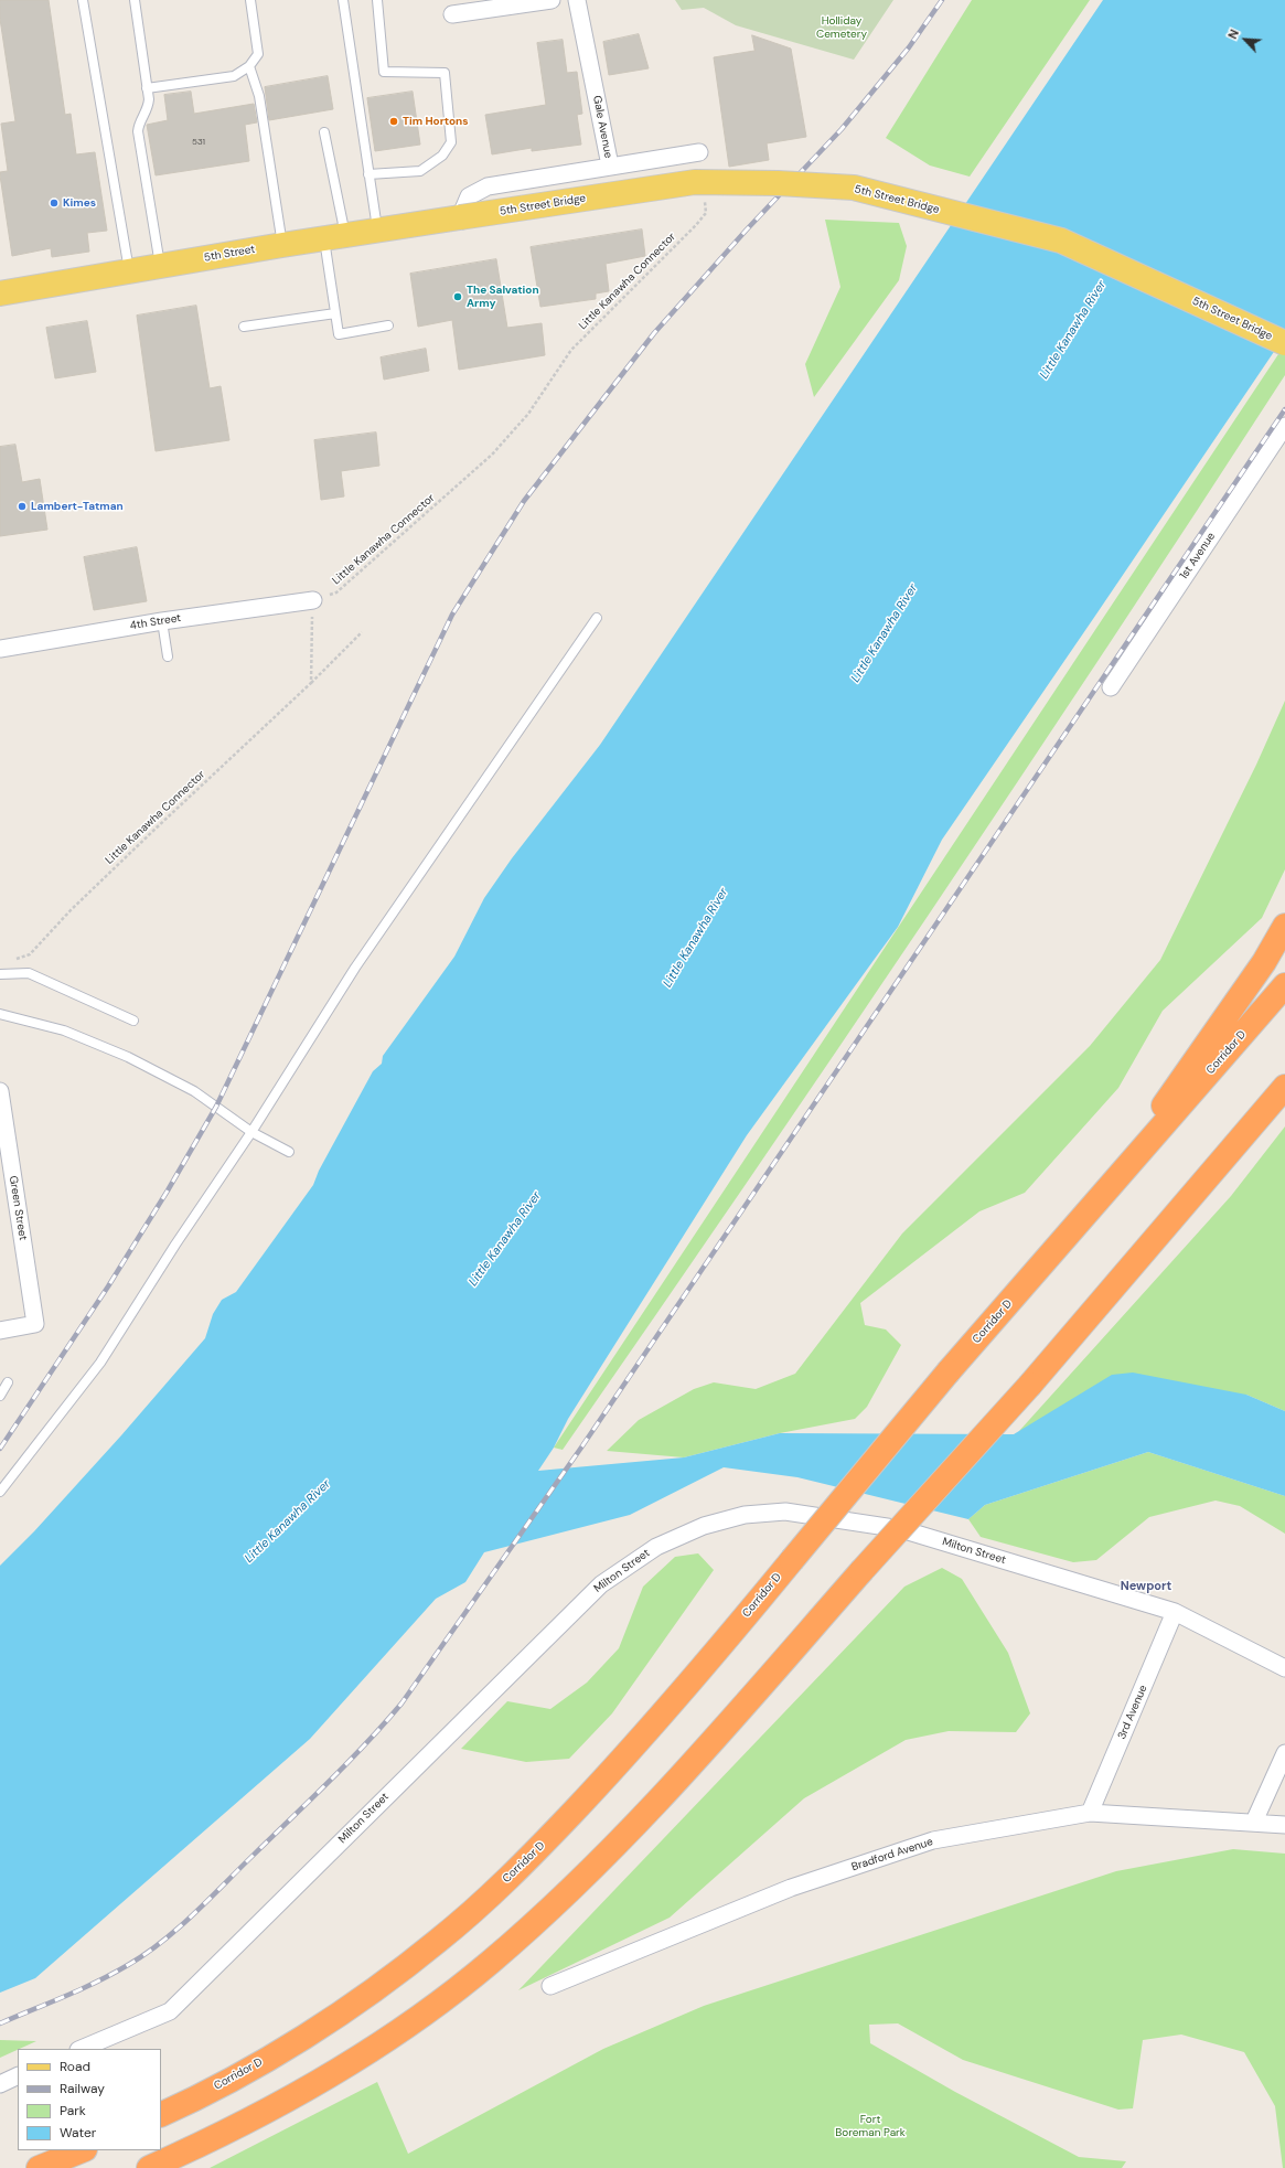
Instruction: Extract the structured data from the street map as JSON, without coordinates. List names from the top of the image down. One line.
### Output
{"streets":{"highway":["Corridor D"],"main road":["5th Street Bridge","5th Street"],"street":["Gale Avenue","1st Avenue","4th Street","Green Street","Milton Street","3rd Avenue","Bradford Avenue"],"path":["Little Kanawha Connector"]},"crossings":[["Gale Avenue","5th Street Bridge"],["Gale Avenue","5th Street"],["5th Street Bridge","5th Street"],["Little Kanawha Connector","4th Street"],["Milton Street","3rd Avenue"],["3rd Avenue","Bradford Avenue"]],"districts":["Newport"],"water":["Little Kanawha River"],"parks":["Holliday Cemetery","Fort Boreman Park"],"places":["Tim Hortons","Kimes","The Salvation Army","Lambert-Tatman"],"house_numbers":["531"],"legend":["Road","Railway","Park","Water"],"north":"top left"}
